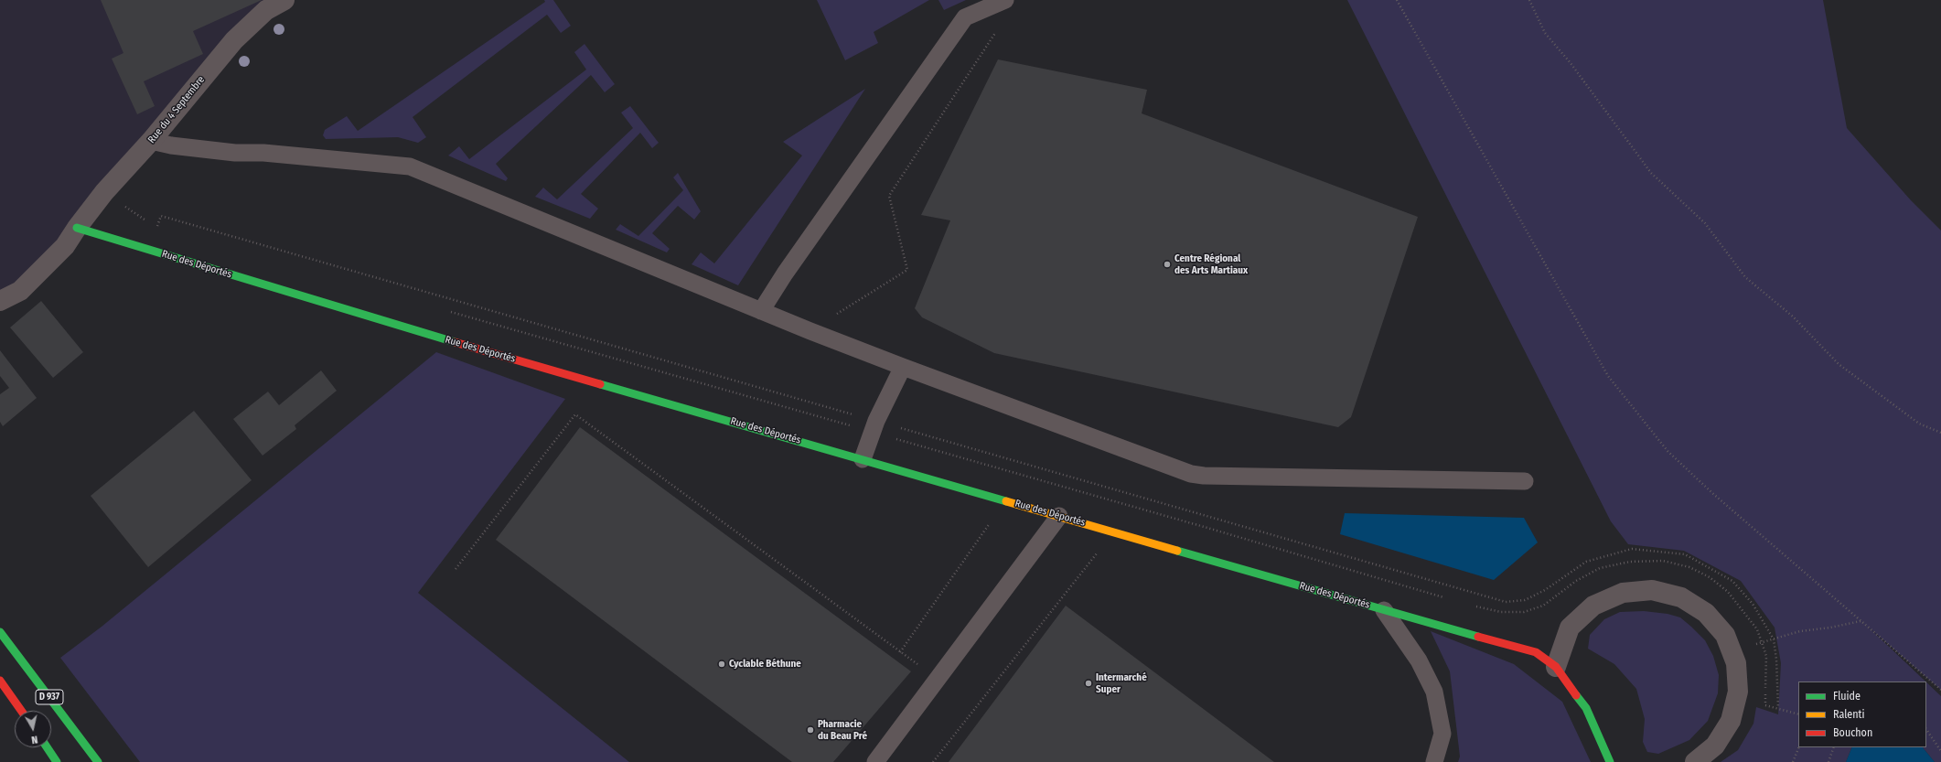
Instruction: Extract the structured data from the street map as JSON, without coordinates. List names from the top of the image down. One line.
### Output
{"streets":{"street":["Rue du 4 Septembre","Rue des Déportés","D 937"]},"crossings":[["Rue du 4 Septembre","Rue des Déportés"]],"places":["Centre Régional des Arts Martiaux","Cyclable Béthune","Intermarché Super","Pharmacie du Beau Pré"],"legend":["Fluide","Ralenti","Bouchon"],"north":"bottom"}
